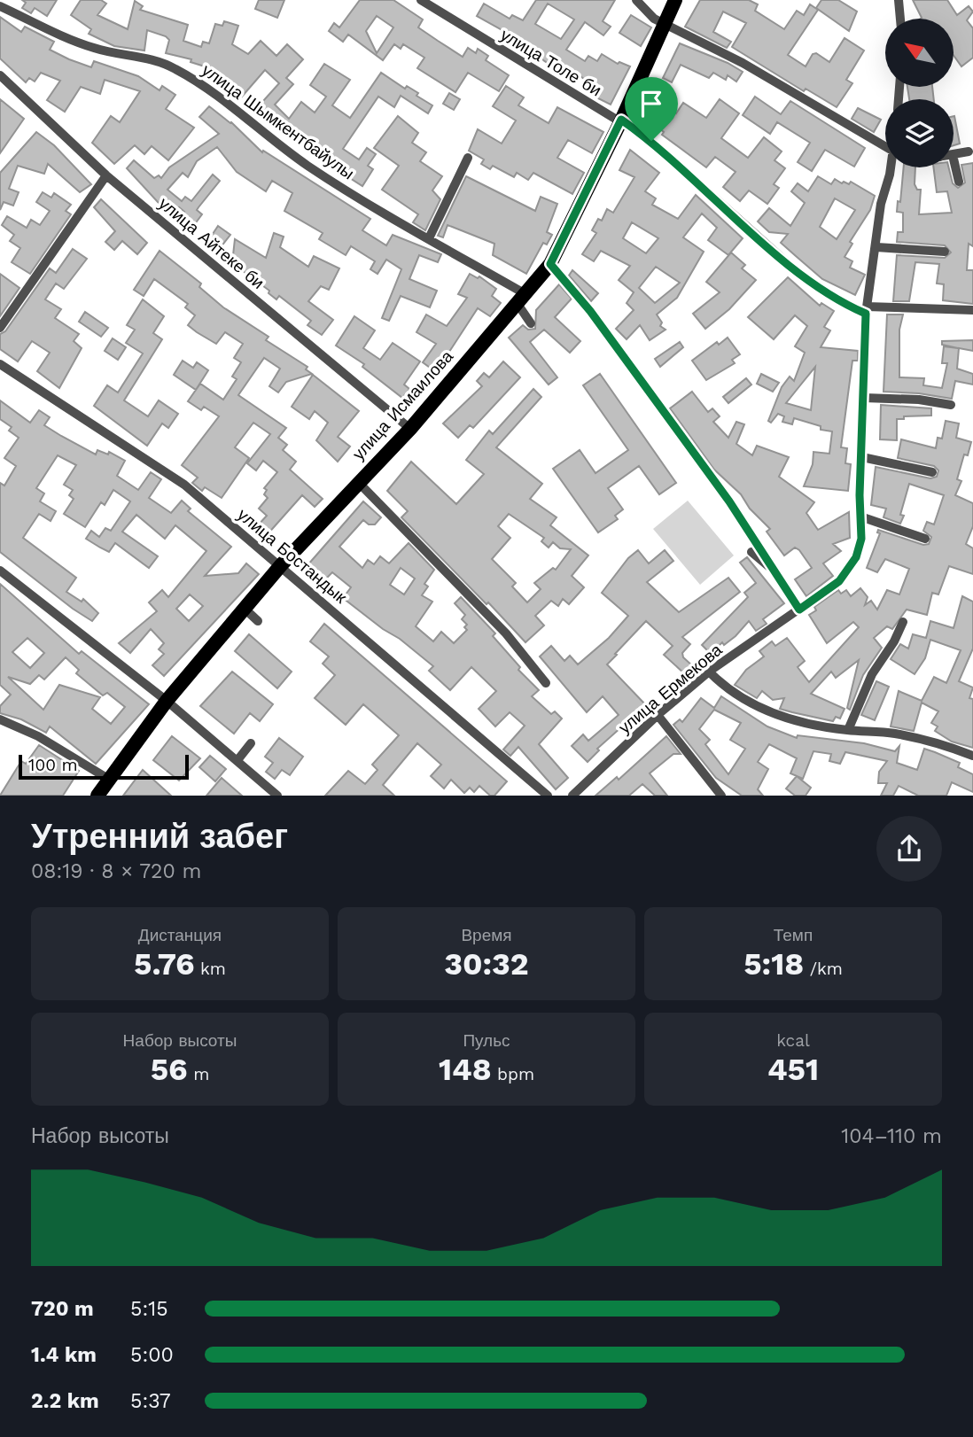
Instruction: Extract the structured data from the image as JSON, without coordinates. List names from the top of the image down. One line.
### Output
{"streets":{"main road":["улица Исмаилова"],"street":["улица Толе би","улица Шымкентбайулы","улица Айтеке би","улица Бостандык","улица Ермекова"]},"crossings":[["улица Толе би","улица Исмаилова"],["улица Толе би","улица Ермекова"],["улица Шымкентбайулы","улица Исмаилова"],["улица Айтеке би","улица Исмаилова"],["улица Исмаилова","улица Бостандык"]],"scale_bar":"100 m","north":"top left","page":{"scale":"100 m","heading":["Утренний забег","08:19 · 8 × 720 m"],"stats":[["Дистанция","5.76 km"],["Время","30:32"],["Темп","5:18 /km"],["Набор высоты","56 m"],["Пульс","148 bpm"],["kcal","451"]],"chart":["Набор высоты","104–110 m"],"list":[{"name":"720 m","note":"5:15"},{"name":"1.4 km","note":"5:00"},{"name":"2.2 km","note":"5:37"}]}}
